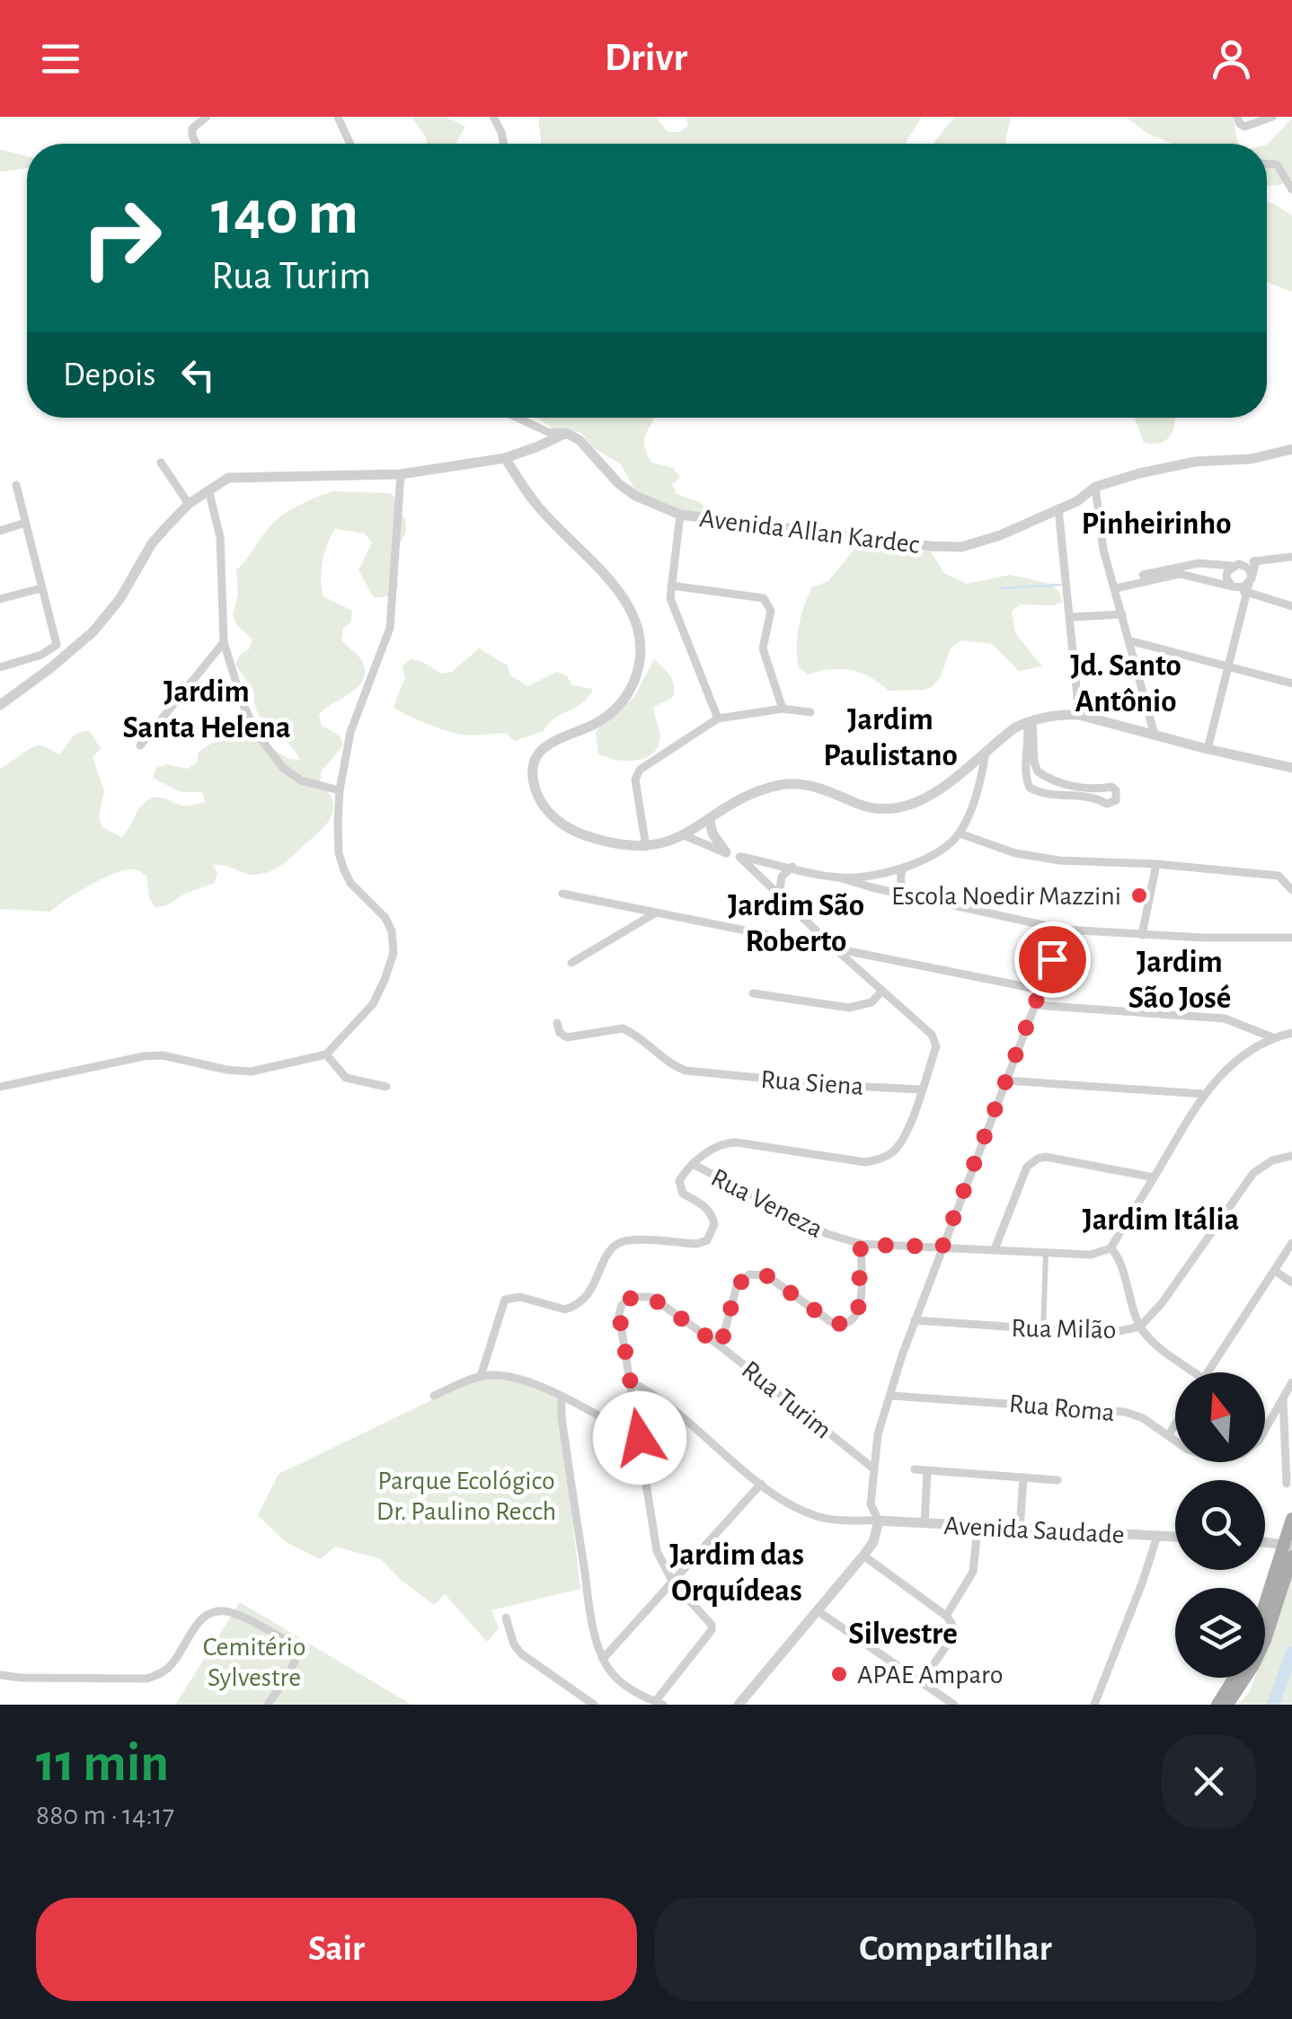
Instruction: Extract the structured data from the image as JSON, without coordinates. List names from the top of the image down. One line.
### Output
{"streets":{"street":["Avenida Allan Kardec","Rua Siena","Rua Veneza","Rua Milão","Rua Turim","Rua Roma","Avenida Saudade"]},"districts":["Pinheirinho","Jd. Santo Antônio","Jardim Santa Helena","Jardim Paulistano","Jardim São Roberto","Jardim São José","Jardim Itália","Jardim das Orquídeas","Silvestre"],"parks":["Parque Ecológico Dr. Paulino Recch","Cemitério Sylvestre"],"places":["Escola Noedir Mazzini","APAE Amparo"],"north":"top","page":{"header":"Drivr","turn":["140 m","Rua Turim"],"then":"Depois","heading":["11 min","880 m · 14:17"],"buttons":["Sair","Compartilhar"]}}
